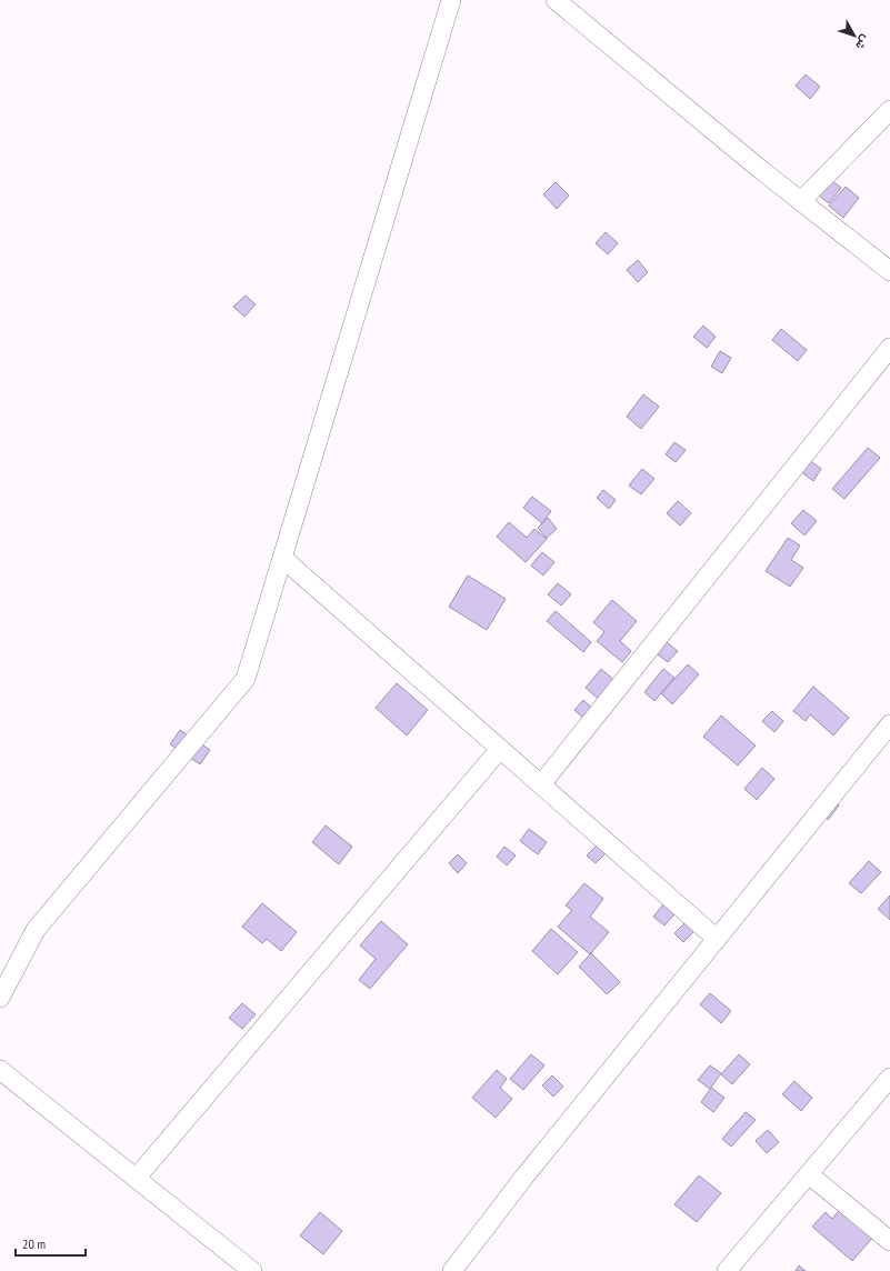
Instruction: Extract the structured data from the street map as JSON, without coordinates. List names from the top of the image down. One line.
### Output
{"scale_bar":"20 m","north":"bottom right"}
